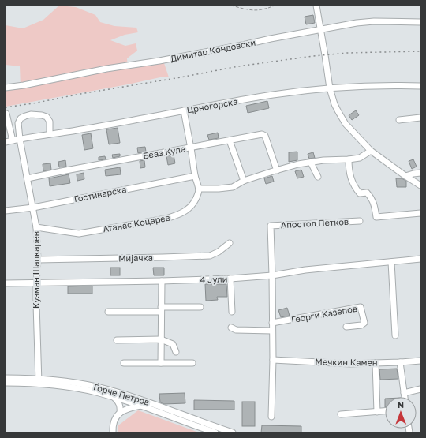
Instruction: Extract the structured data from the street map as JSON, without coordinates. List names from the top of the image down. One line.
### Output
{"streets":{"street":["Димитар Кондовски","Црногорска","Беаз Куле","Гостиварска","Атанас Коцарев","Апостол Петков","Мијачка","Кузман Шапкарев","4 Јули","Георги Казепов","Мечкин Камен","Ѓорче Петров"]},"crossings":[["Црногорска","Кузман Шапкарев"],["Беаз Куле","Кузман Шапкарев"],["Гостиварска","Кузман Шапкарев"],["Атанас Коцарев","Кузман Шапкарев"],["Апостол Петков","4 Јули"],["Мијачка","Кузман Шапкарев"],["Кузман Шапкарев","4 Јули"],["Кузман Шапкарев","Ѓорче Петров"]],"north":"top"}
